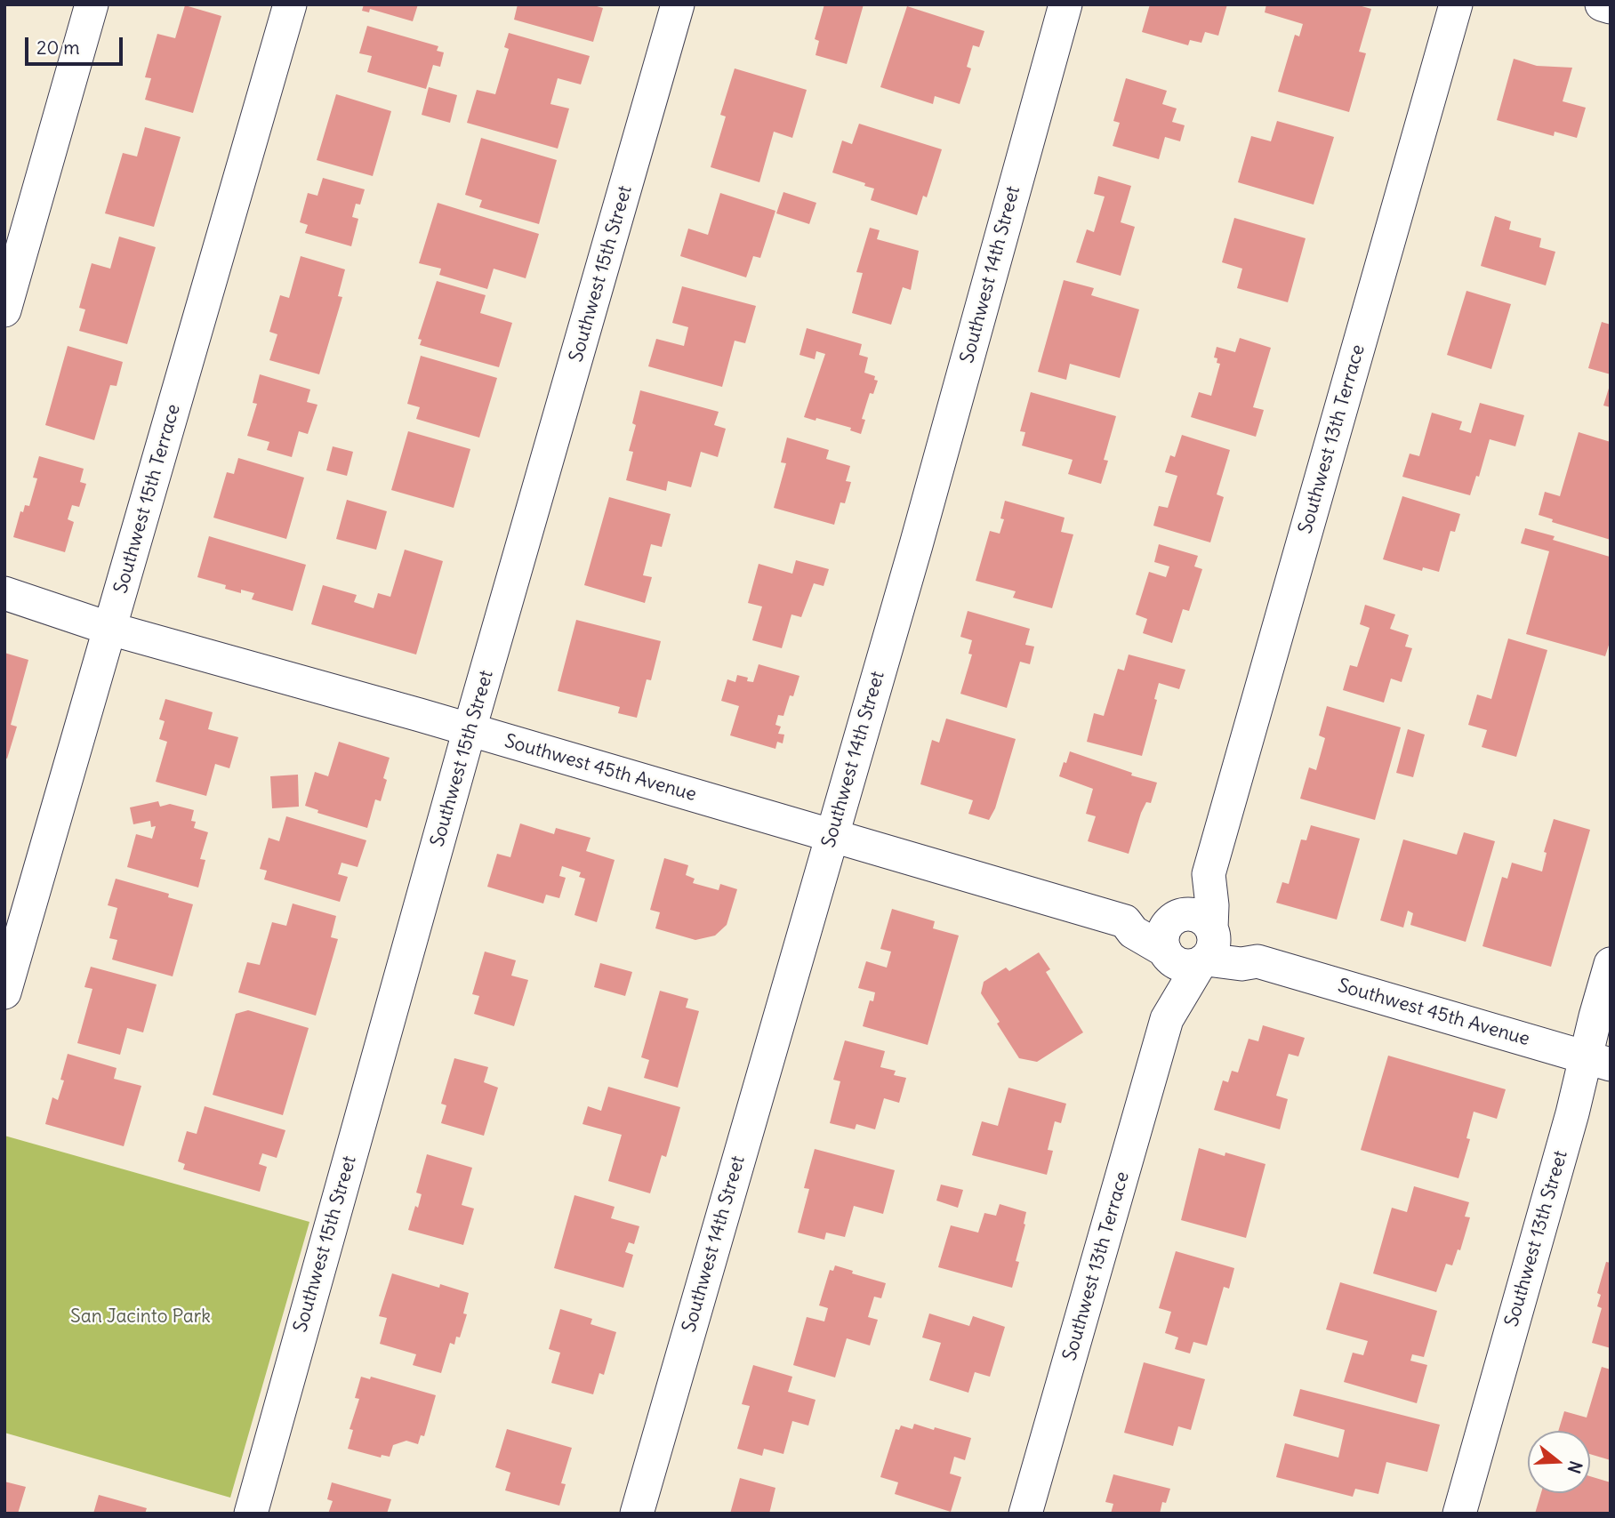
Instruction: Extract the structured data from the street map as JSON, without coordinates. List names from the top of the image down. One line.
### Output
{"streets":{"street":["Southwest 15th Street","Southwest 14th Street","Southwest 13th Terrace","Southwest 15th Terrace","Southwest 45th Avenue","Southwest 13th Street"]},"crossings":[["Southwest 15th Street","Southwest 45th Avenue"],["Southwest 14th Street","Southwest 45th Avenue"],["Southwest 13th Terrace","Southwest 45th Avenue"],["Southwest 15th Terrace","Southwest 45th Avenue"],["Southwest 45th Avenue","Southwest 13th Street"]],"parks":["San Jacinto Park"],"scale_bar":"20 m","north":"right"}
